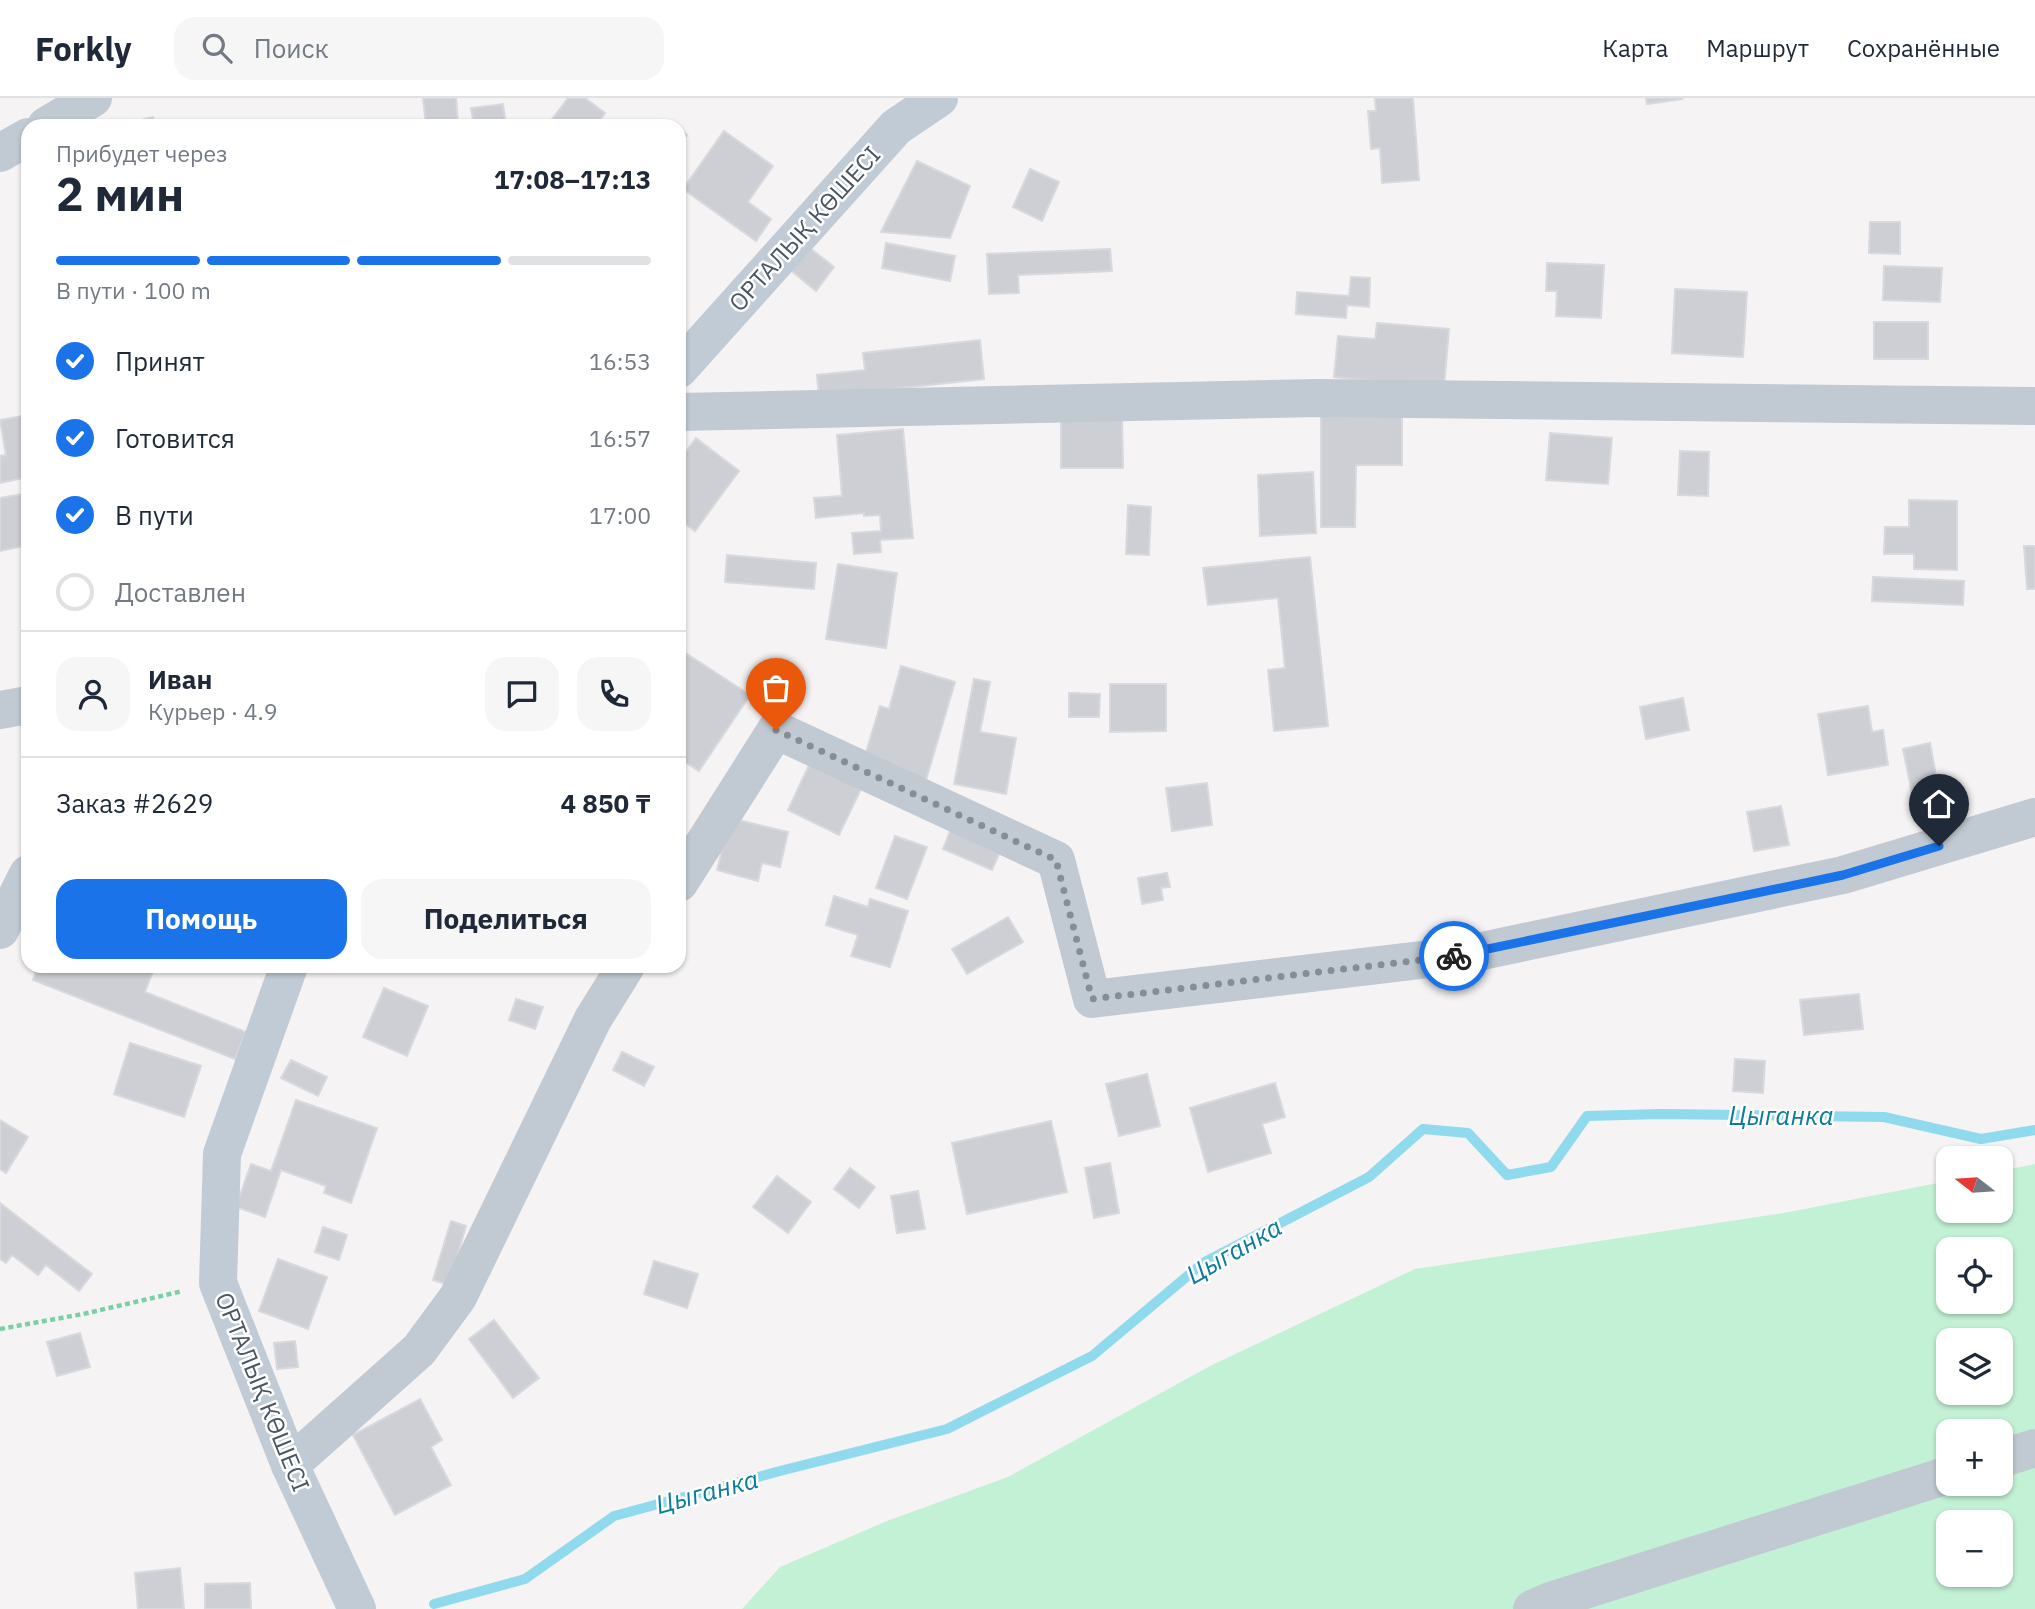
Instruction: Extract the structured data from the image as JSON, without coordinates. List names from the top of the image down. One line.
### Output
{"streets":{"street":["ОРТАЛЫҚ КӨШЕСІ"]},"water":["Цыганка"],"north":"left","page":{"header":"Forkly","search":"Поиск","nav":["Карта","Маршрут","Сохранённые"],"heading":["2 мин","Прибудет через","17:08–17:13"],"panel":["Иван","Курьер · 4.9","Заказ #2629","4 850 ₸"],"bar":"В пути · 100 m","list":[["Принят","16:53"],["Готовится","16:57"],["В пути","17:00"],"Доставлен"],"buttons":["Помощь","Поделиться"],"map_buttons":["+","−"]}}
